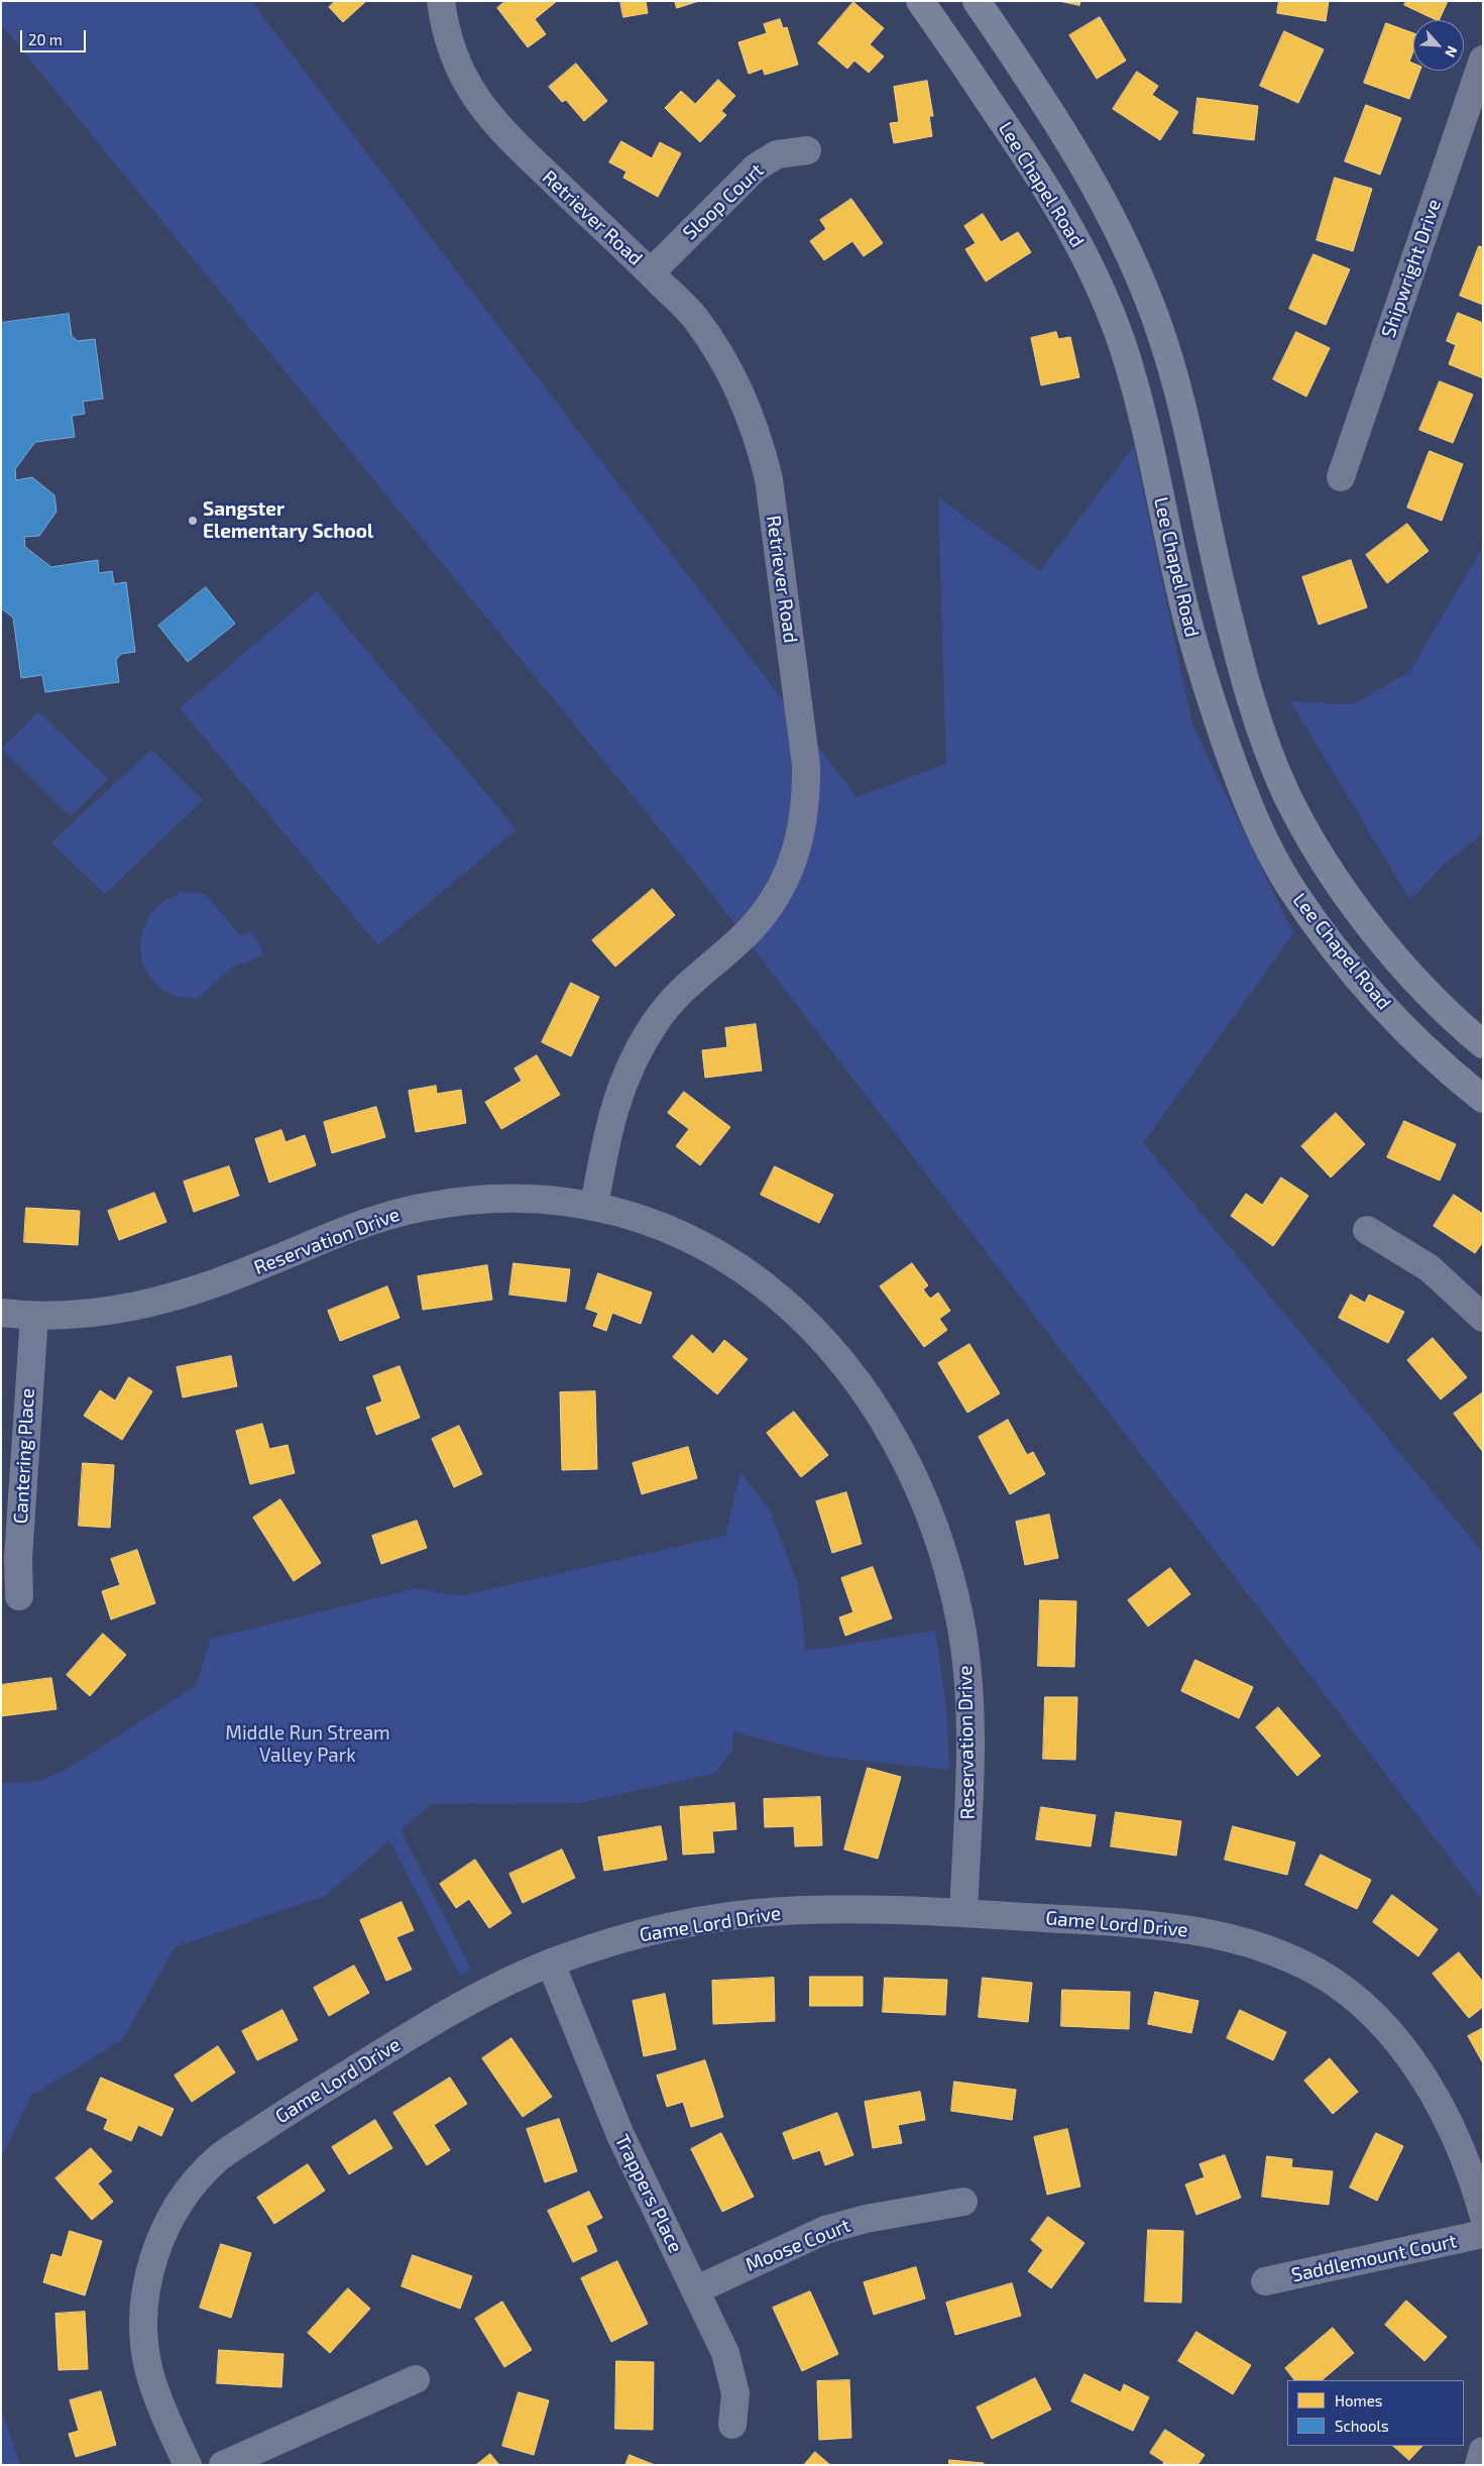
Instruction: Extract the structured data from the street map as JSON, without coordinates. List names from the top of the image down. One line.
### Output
{"streets":{"main road":["Lee Chapel Road"],"street":["Sloop Court","Retriever Road","Shipwright Drive","Reservation Drive","Cantering Place","Game Lord Drive","Trappers Place","Moose Court","Saddlemount Court"]},"crossings":[["Sloop Court","Retriever Road"],["Retriever Road","Reservation Drive"],["Reservation Drive","Cantering Place"],["Reservation Drive","Game Lord Drive"],["Game Lord Drive","Trappers Place"],["Trappers Place","Moose Court"]],"parks":["Middle Run Stream Valley Park"],"places":["Sangster Elementary School"],"legend":["Homes","Schools"],"scale_bar":"20 m","north":"bottom right"}
